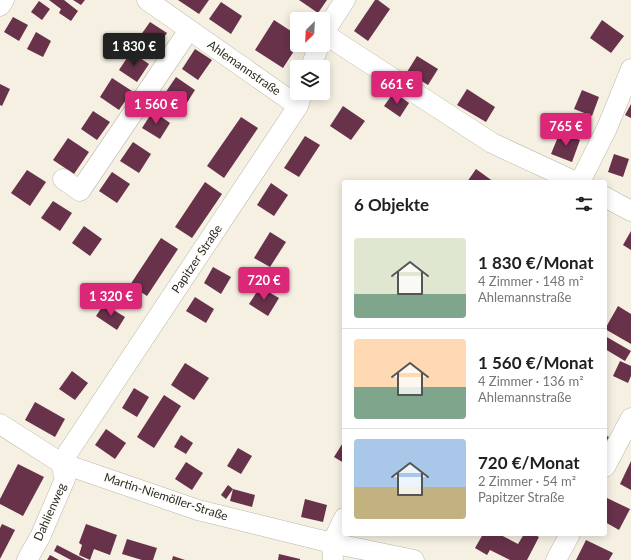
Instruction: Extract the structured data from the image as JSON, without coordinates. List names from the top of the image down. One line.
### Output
{"streets":{"street":["Ahlemannstraße","Papitzer Straße","Martin-Niemöller-Straße","Dahlienweg"]},"crossings":[["Papitzer Straße","Martin-Niemöller-Straße"],["Papitzer Straße","Dahlienweg"],["Martin-Niemöller-Straße","Dahlienweg"]],"north":"bottom left","page":{"price":["1 830 €","661 €","1 560 €","765 €","720 €","1 320 €"],"heading":"6 Objekte","list":[{"name":"1 830 €/Monat","note":"4 Zimmer · 148 m² · Ahlemannstraße"},{"name":"1 560 €/Monat","note":"4 Zimmer · 136 m² · Ahlemannstraße"},{"name":"720 €/Monat","note":"2 Zimmer · 54 m² · Papitzer Straße"}]}}
